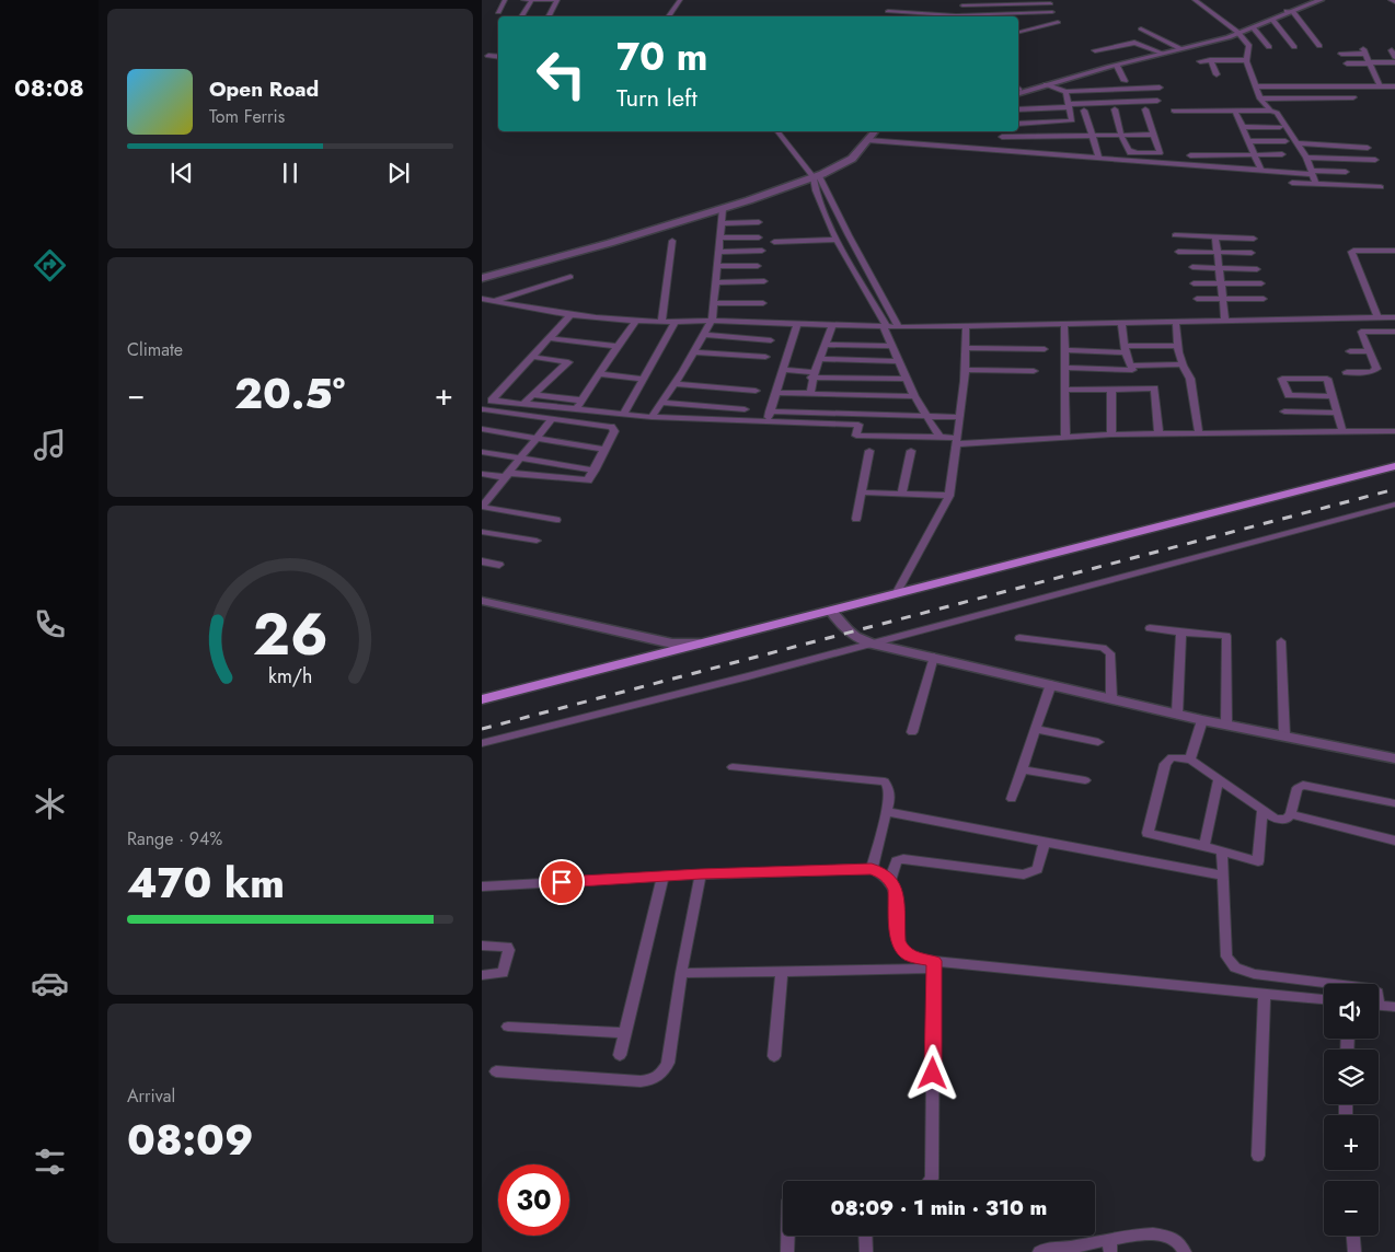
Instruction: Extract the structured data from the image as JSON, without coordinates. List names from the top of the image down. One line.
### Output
{"page":{"tabs":"08:08","turn":["70 m","Turn left"],"song":["Open Road","Tom Ferris"],"tile":["Climate",["Range · 94%","470 km"],["Arrival","08:09"]],"heat":["−","20.5°","+"],"map_buttons":["+","−"],"limit":"30","trip":"08:09 · 1 min · 310 m","gauge":["26","km/h"]}}
